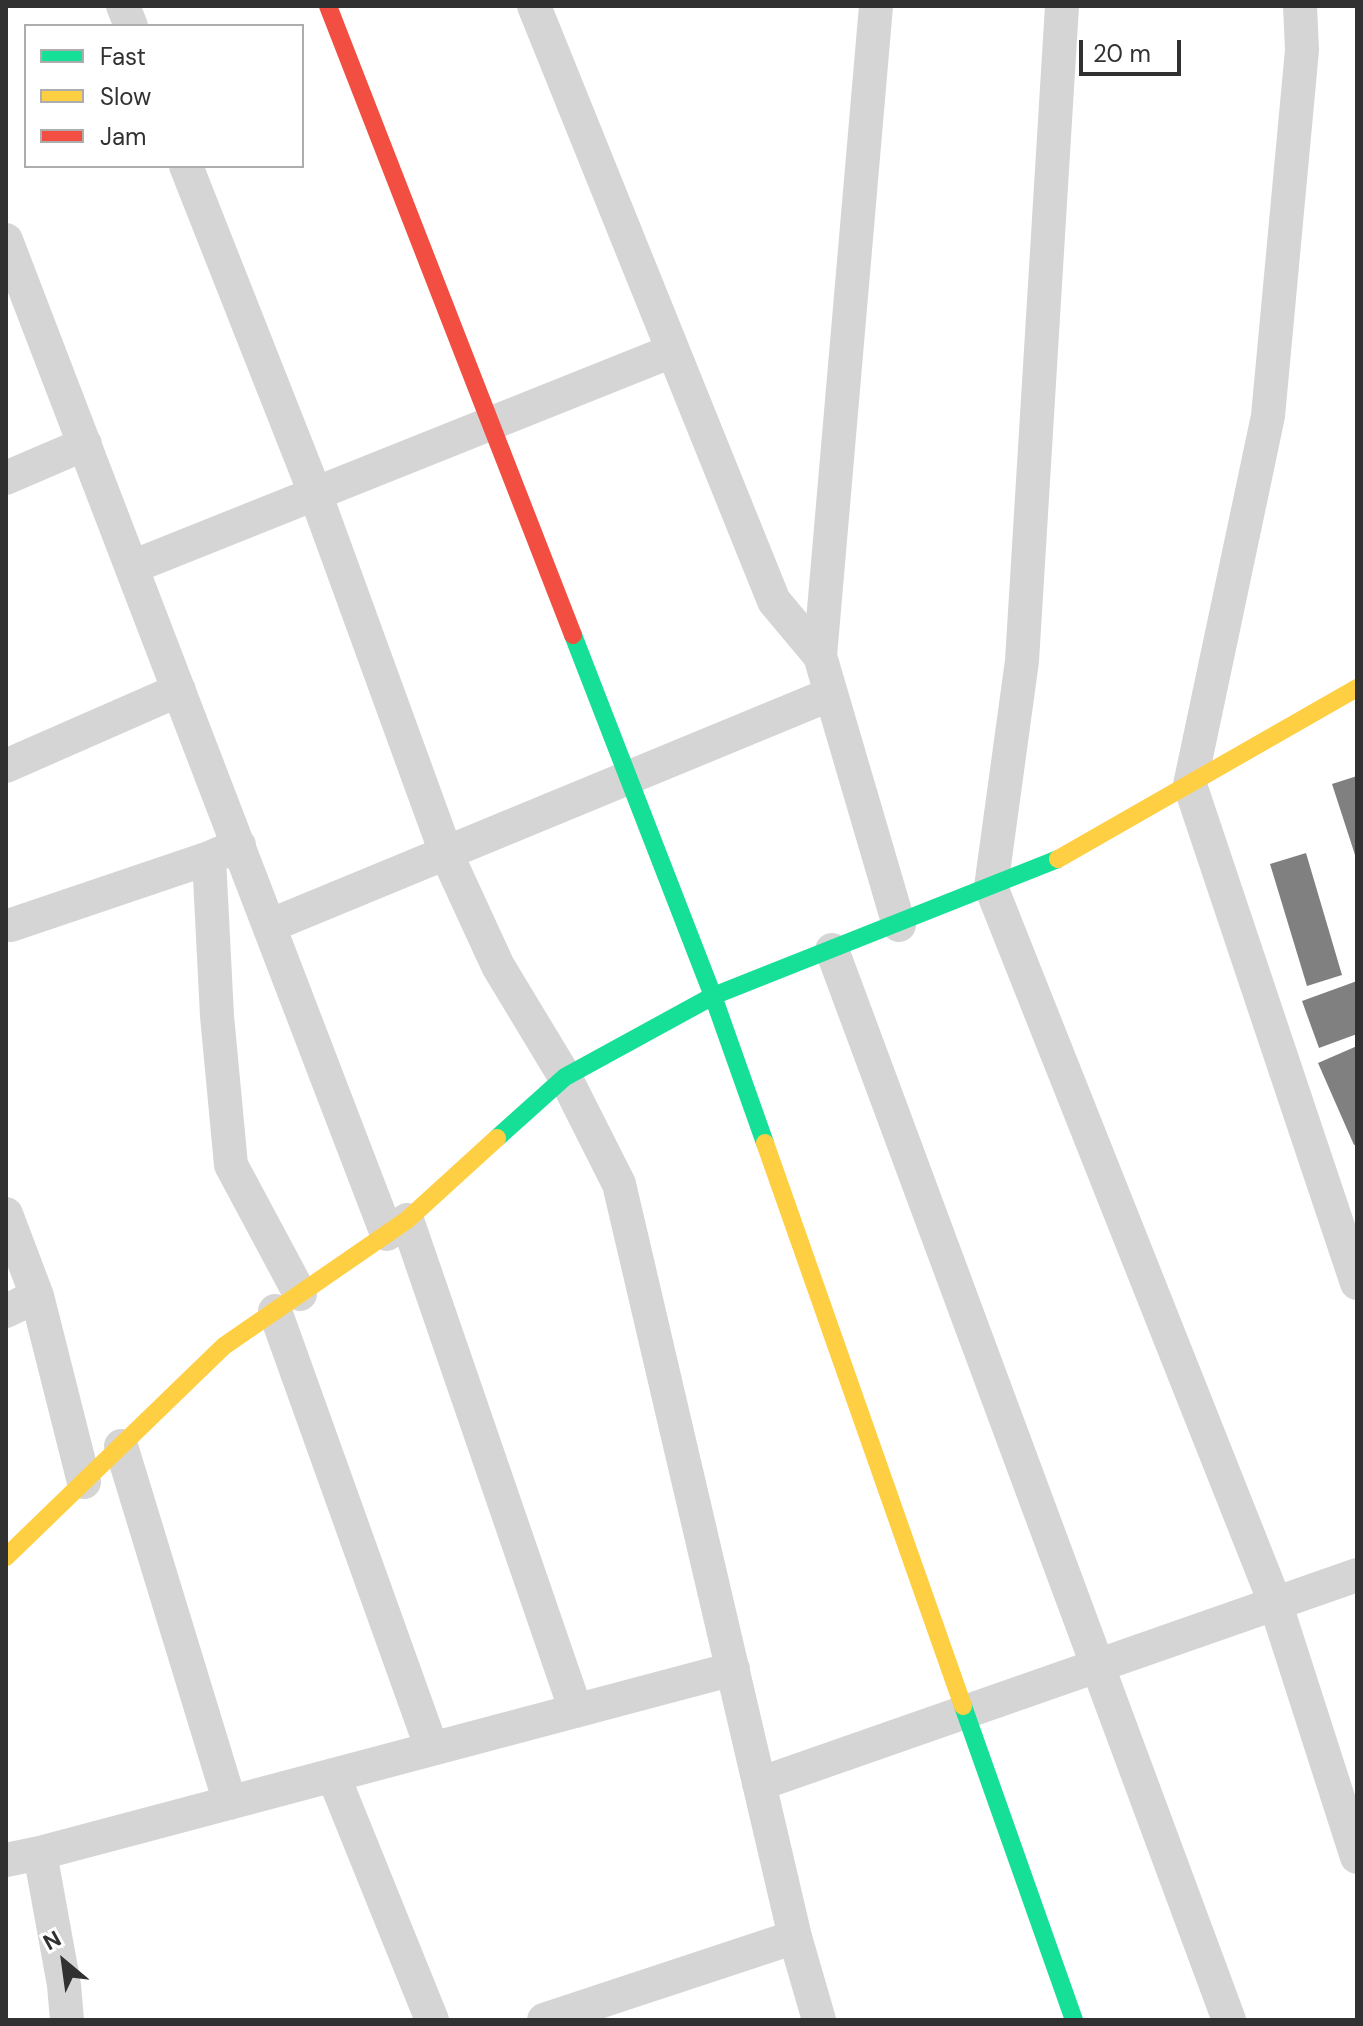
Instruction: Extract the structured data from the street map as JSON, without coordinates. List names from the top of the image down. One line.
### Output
{"legend":["Fast","Slow","Jam"],"scale_bar":"20 m","north":"top left"}
